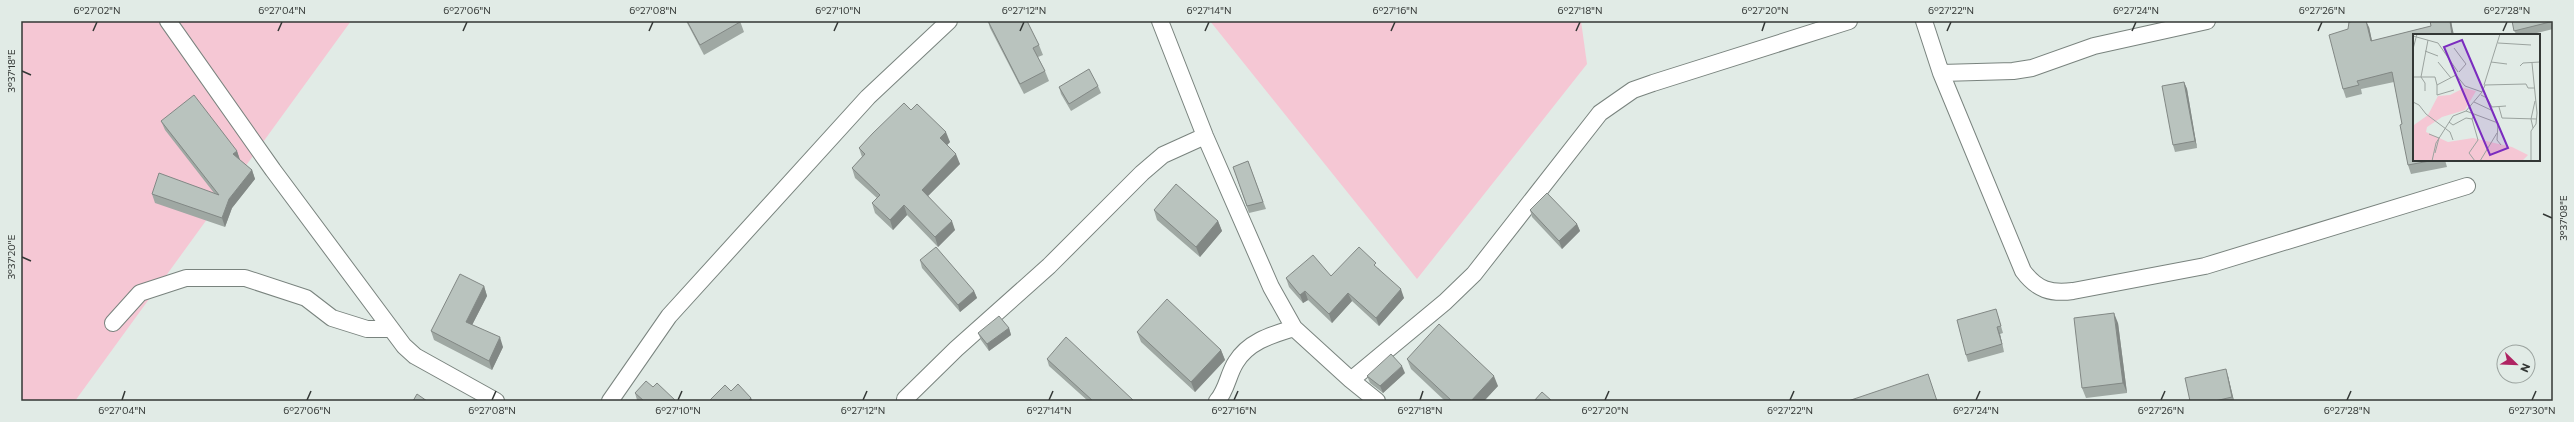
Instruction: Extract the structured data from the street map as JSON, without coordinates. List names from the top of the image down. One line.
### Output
{"north":"bottom right","coordinates":["6°27'02\"N","6°27'04\"N","6°27'06\"N","6°27'08\"N","6°27'10\"N","6°27'12\"N","6°27'14\"N","6°27'16\"N","6°27'18\"N","6°27'20\"N","6°27'22\"N","6°27'24\"N","6°27'26\"N","6°27'28\"N","3°37'18\"E","3°37'08\"E","3°37'20\"E","6°27'30\"N"]}
